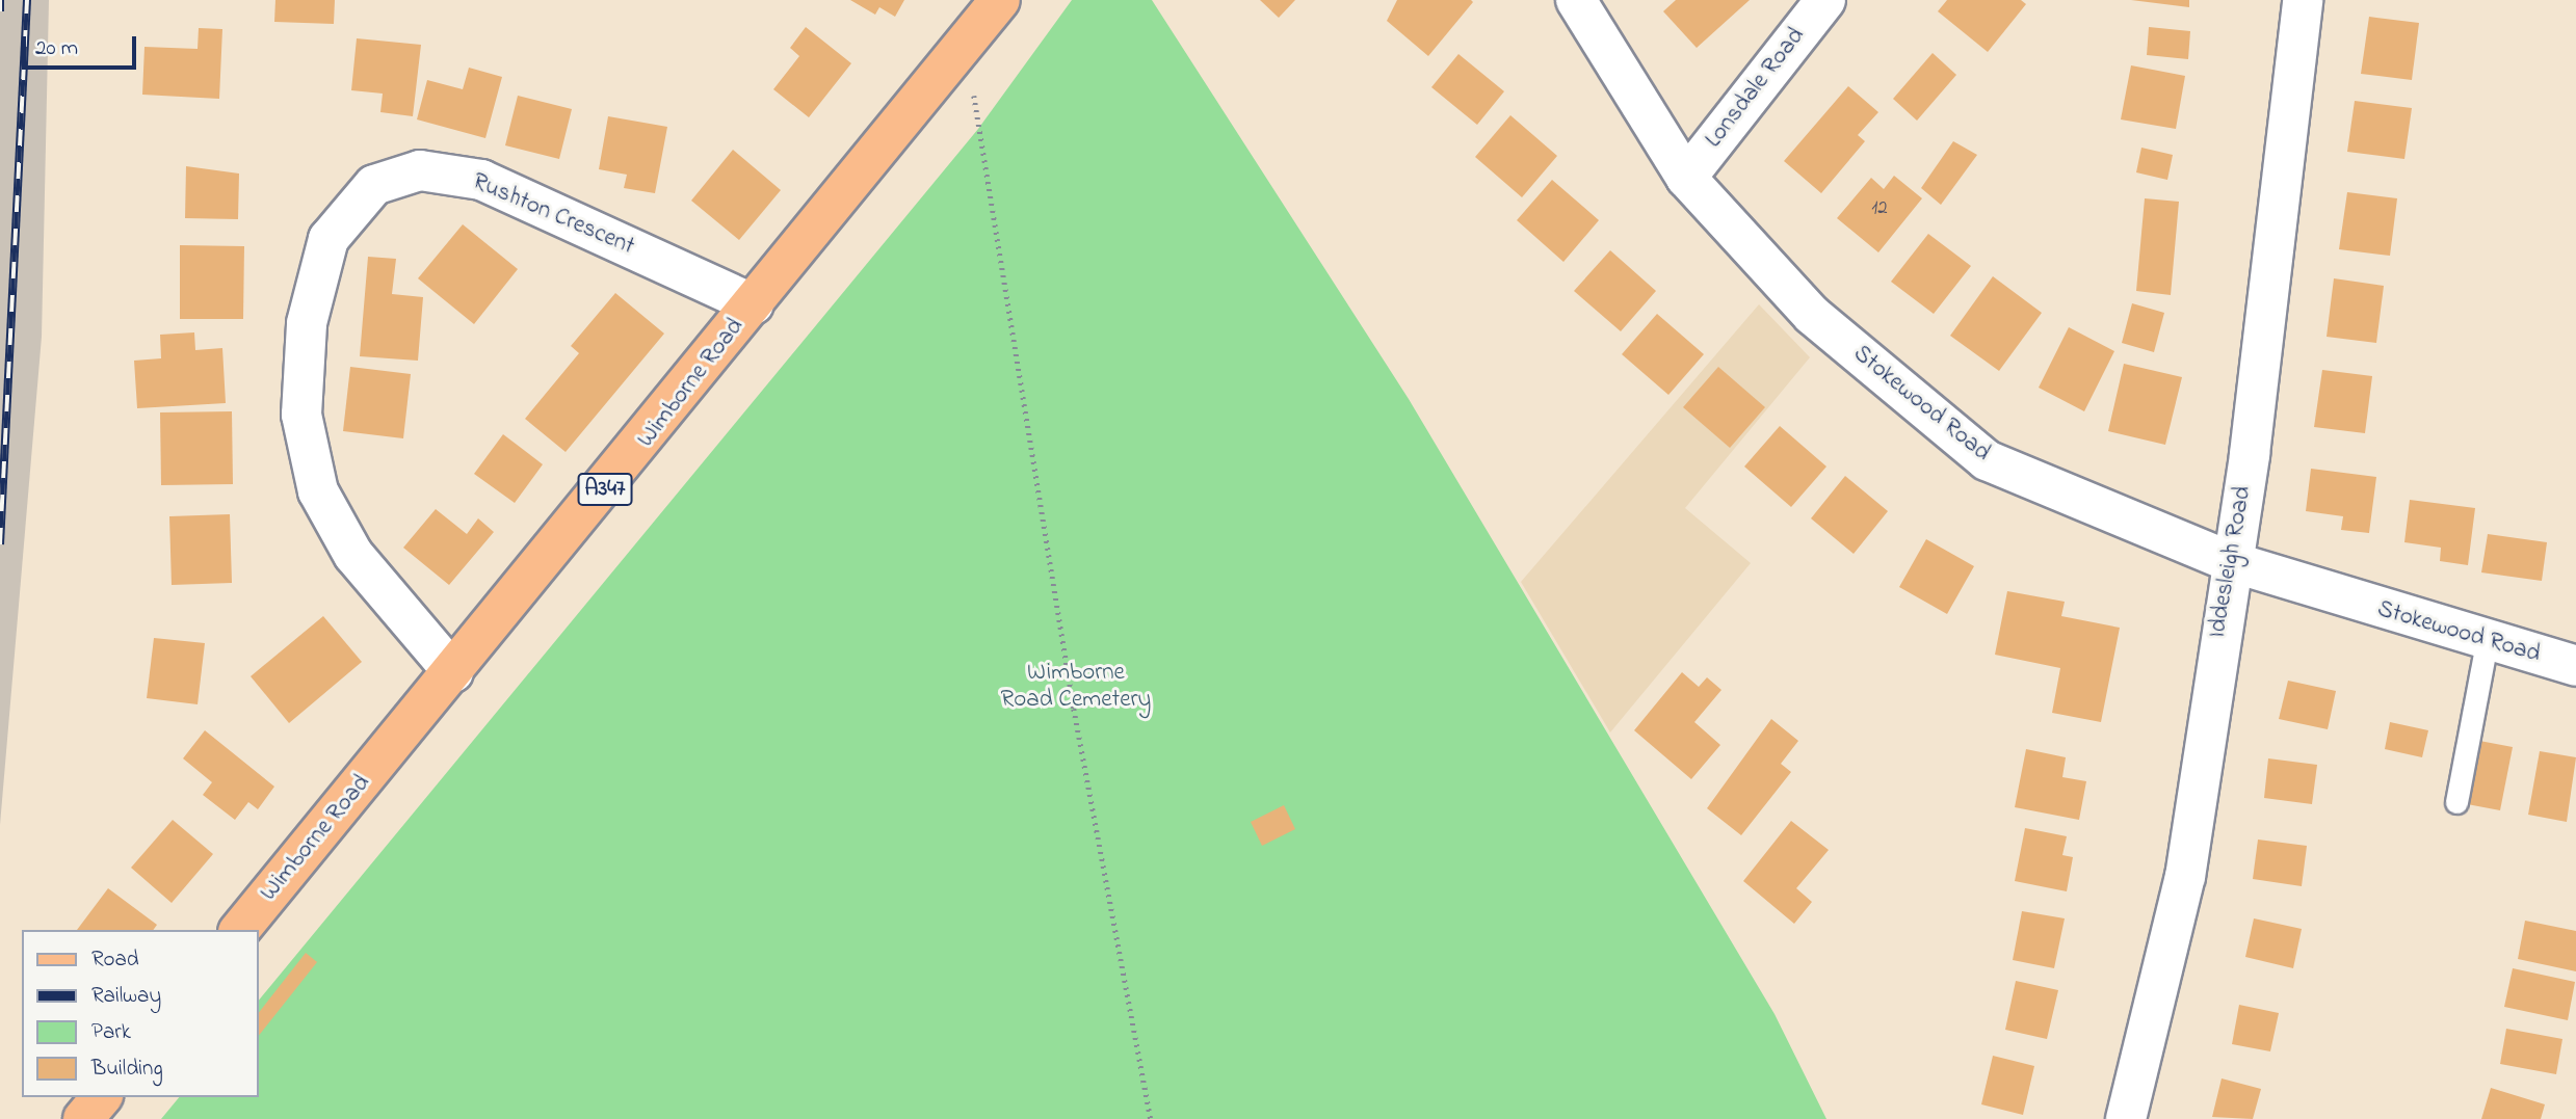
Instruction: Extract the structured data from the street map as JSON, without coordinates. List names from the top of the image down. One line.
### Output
{"streets":{"main road":["Wimborne Road","A347"],"street":["Lonsdale Road","Rushton Crescent","Stokewood Road","Iddesleigh Road"]},"crossings":[["Lonsdale Road","Stokewood Road"],["Rushton Crescent","Wimborne Road"],["Stokewood Road","Iddesleigh Road"]],"parks":["Wimborne Road Cemetery"],"house_numbers":["12"],"legend":["Road","Railway","Park","Building"],"scale_bar":"20 m"}
